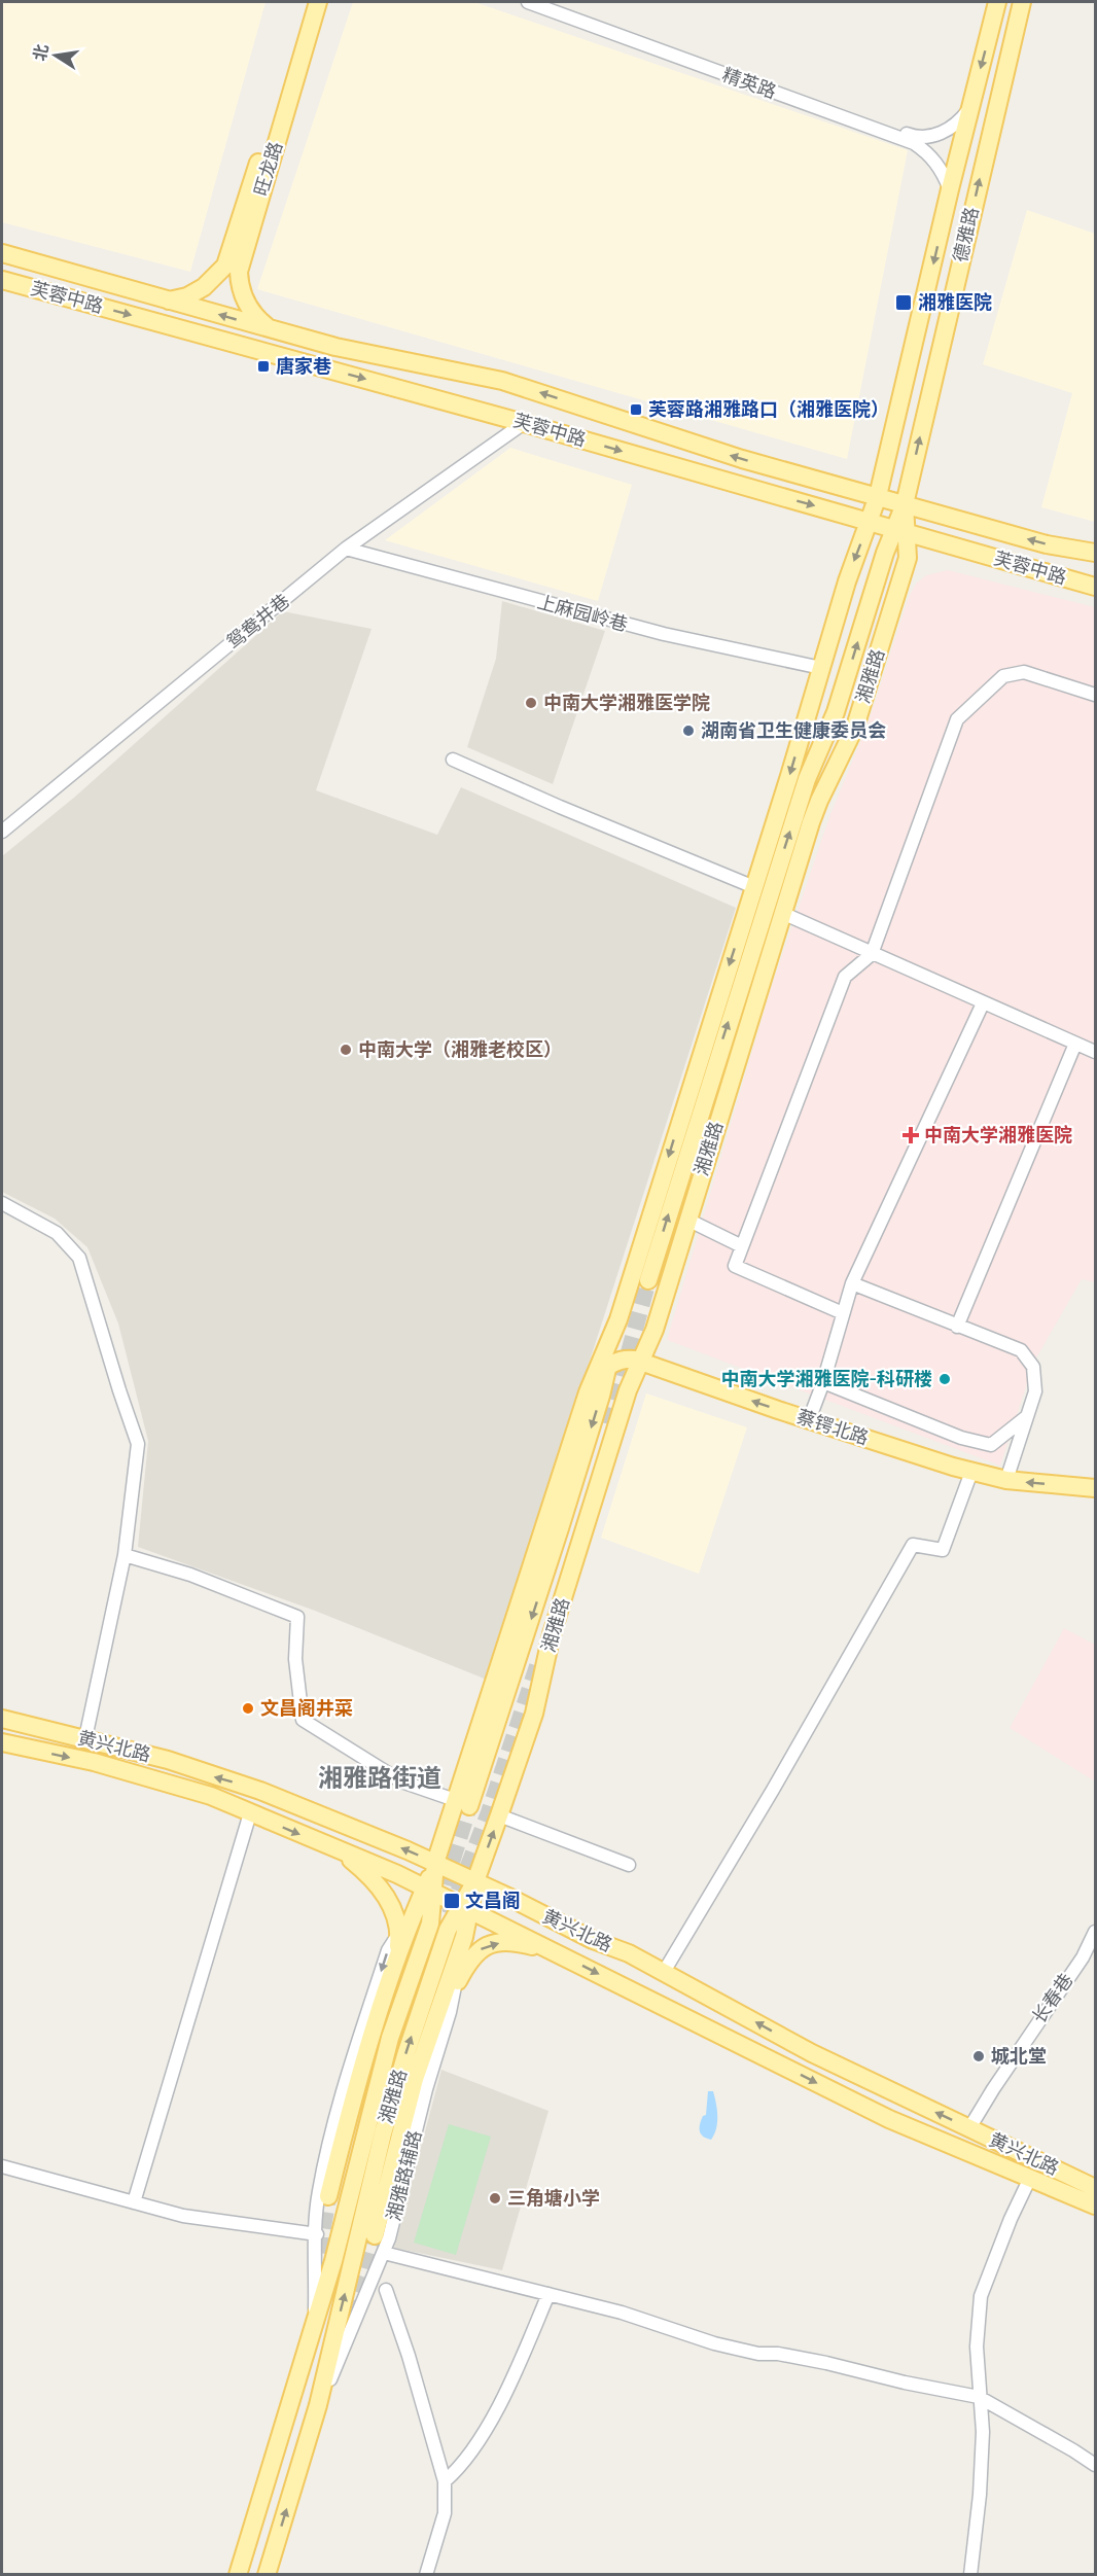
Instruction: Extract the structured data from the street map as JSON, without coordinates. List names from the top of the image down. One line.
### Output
{"streets":{"main road":["旺龙路","德雅路","芙蓉中路","湘雅路","蔡锷北路","黄兴北路"],"street":["精英路","上麻园岭巷","鸳鸯井巷","长春巷","湘雅路辅路"]},"crossings":[["精英路","德雅路"],["旺龙路","芙蓉中路"],["德雅路","芙蓉中路"],["德雅路","湘雅路"],["芙蓉中路","鸳鸯井巷"],["芙蓉中路","湘雅路"],["上麻园岭巷","鸳鸯井巷"],["上麻园岭巷","湘雅路"],["湘雅路","蔡锷北路"],["湘雅路","黄兴北路"],["湘雅路","湘雅路辅路"],["黄兴北路","长春巷"]],"one_way":["蔡锷北路"],"districts":["湘雅路街道"],"places":{"transit":["湘雅医院","唐家巷","芙蓉路湘雅路口（湘雅医院）","文昌阁"],"other":["中南大学湘雅医学院","湖南省卫生健康委员会","中南大学（湘雅老校区）","中南大学湘雅医院-科研楼","文昌阁井菜","城北堂","三角塘小学"],"health":["中南大学湘雅医院"]},"north":"left"}
